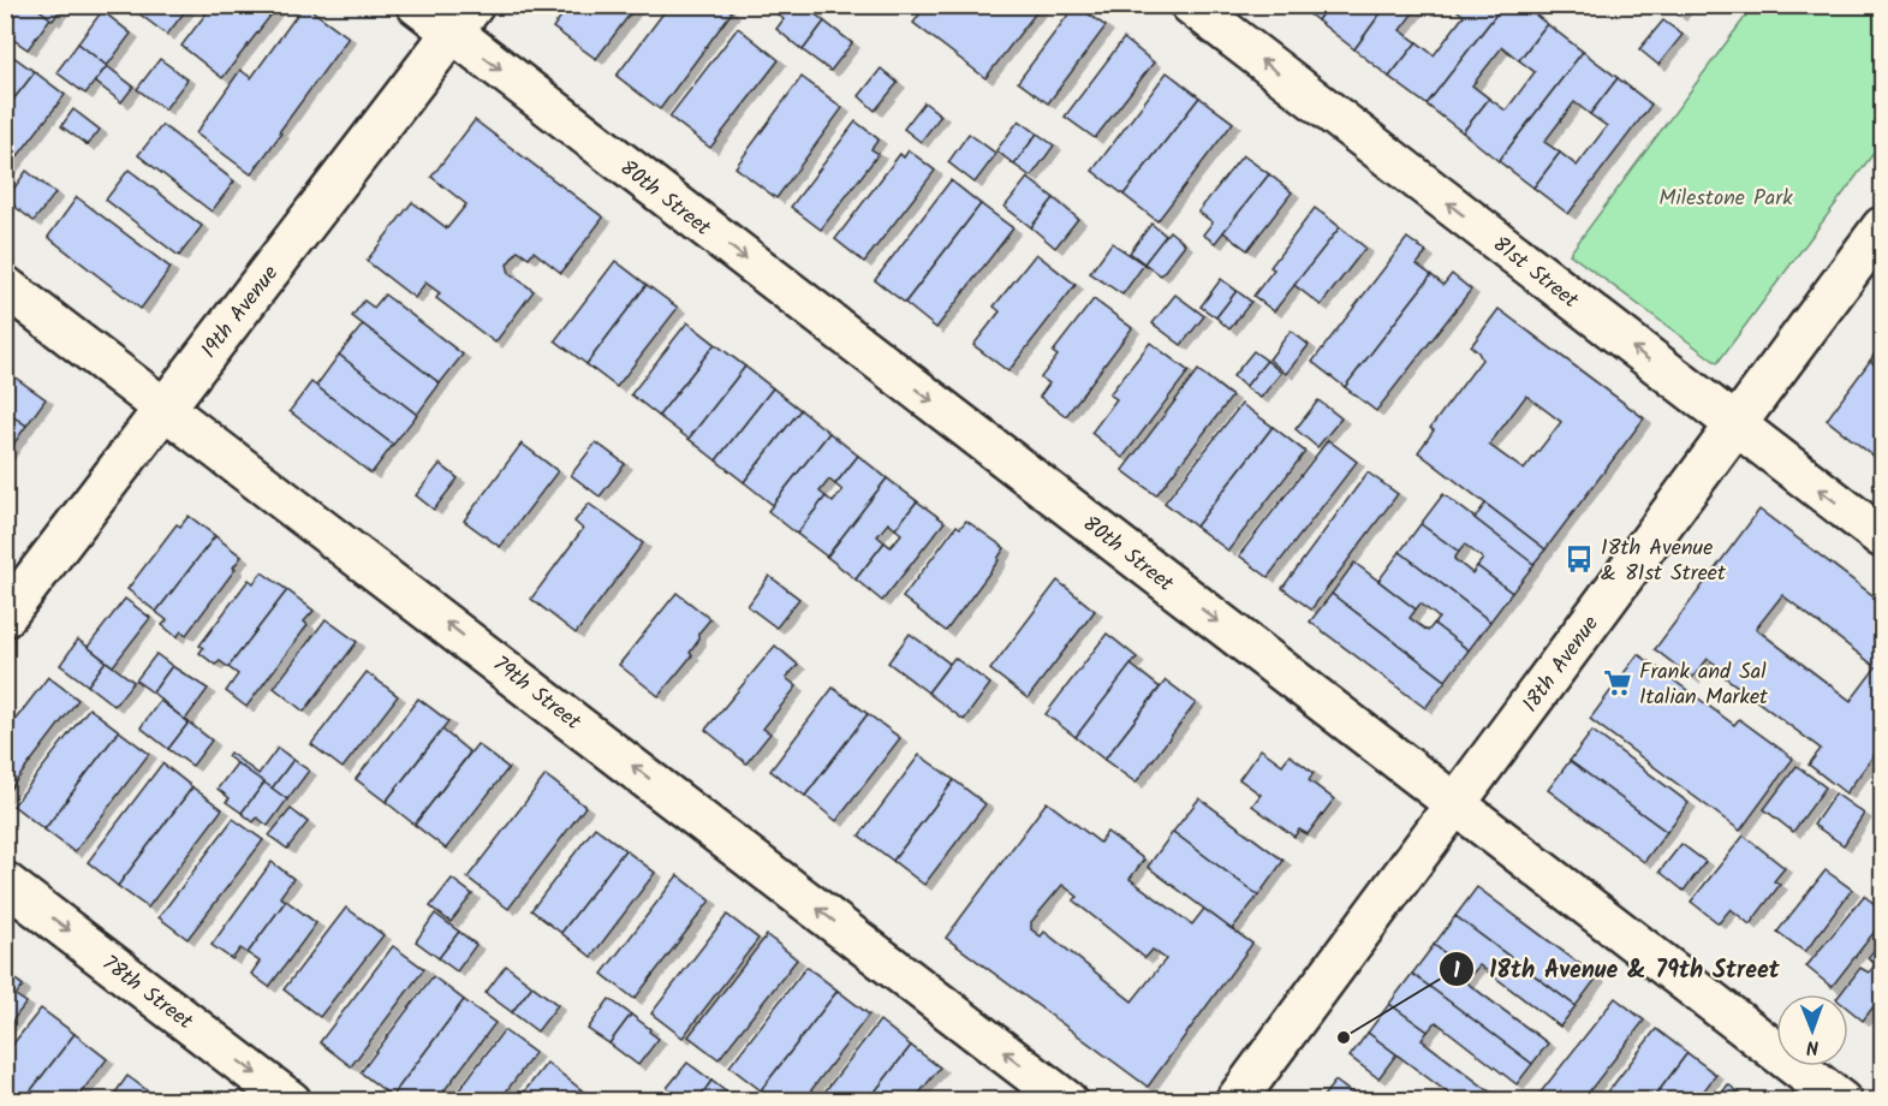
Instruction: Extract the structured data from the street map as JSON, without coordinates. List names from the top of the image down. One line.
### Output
{"streets":{"street":["80th Street","81st Street","19th Avenue","18th Avenue","79th Street","78th Street"]},"crossings":[["80th Street","19th Avenue"],["80th Street","18th Avenue"],["81st Street","18th Avenue"],["19th Avenue","79th Street"]],"one_way":["80th Street","81st Street","79th Street","78th Street"],"parks":["Milestone Park"],"places":{"bus stop":["18th Avenue & 81st Street"],"supermarket":["Frank and Sal Italian Market"],"other":["18th Avenue & 79th Street"]},"north":"bottom"}
